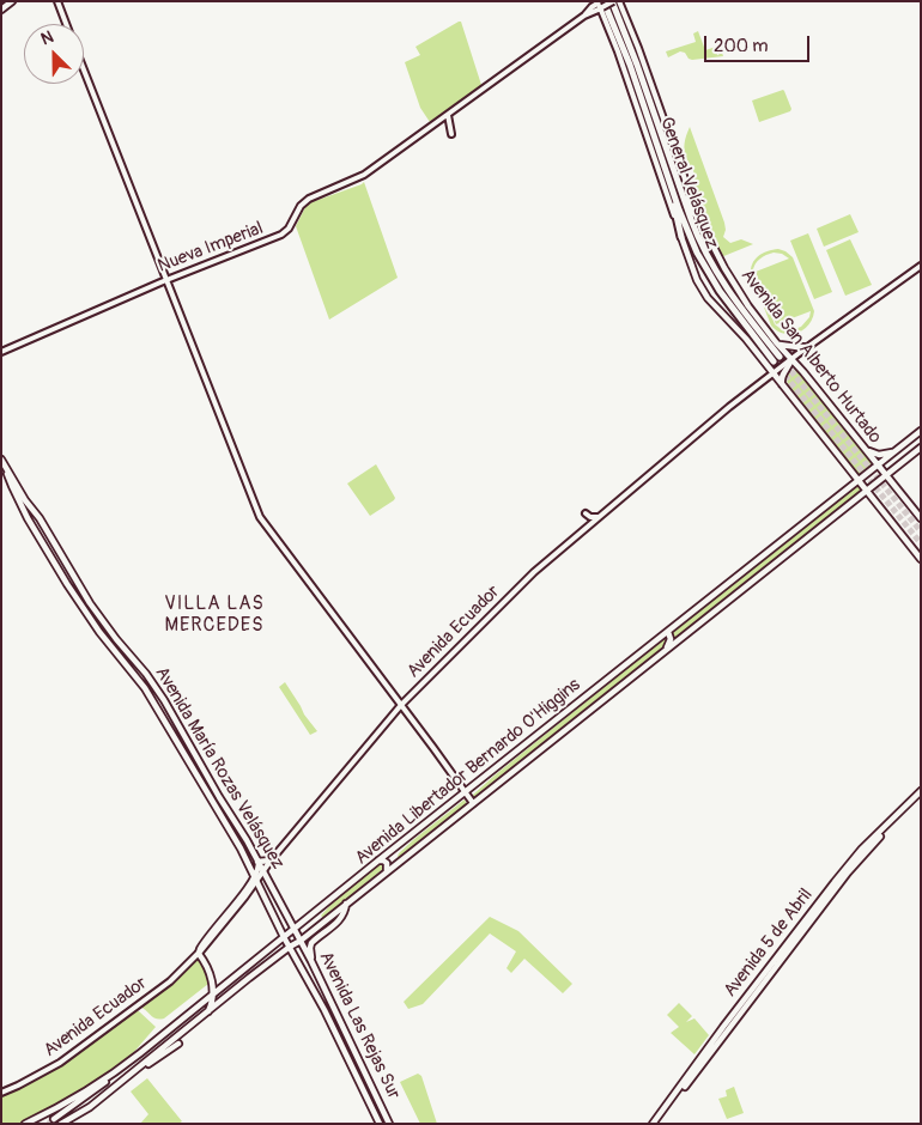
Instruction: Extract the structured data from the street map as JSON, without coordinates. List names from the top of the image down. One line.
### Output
{"streets":{"highway":["General Velásquez"],"main road":["Nueva Imperial","Avenida San Alberto Hurtado","Avenida Ecuador","Avenida María Rozas Velásquez","Avenida Libertador Bernardo O'Higgins","Avenida 5 de Abril","Avenida Las Rejas Sur"]},"crossings":[["General Velásquez","Nueva Imperial"],["Avenida San Alberto Hurtado","Avenida Ecuador"],["Avenida San Alberto Hurtado","Avenida Libertador Bernardo O'Higgins"],["Avenida Ecuador","Avenida María Rozas Velásquez"],["Avenida María Rozas Velásquez","Avenida Libertador Bernardo O'Higgins"],["Avenida María Rozas Velásquez","Avenida Las Rejas Sur"],["Avenida Libertador Bernardo O'Higgins","Avenida Las Rejas Sur"]],"districts":["VILLA LAS MERCEDES"],"scale_bar":"200 m","north":"top left"}
